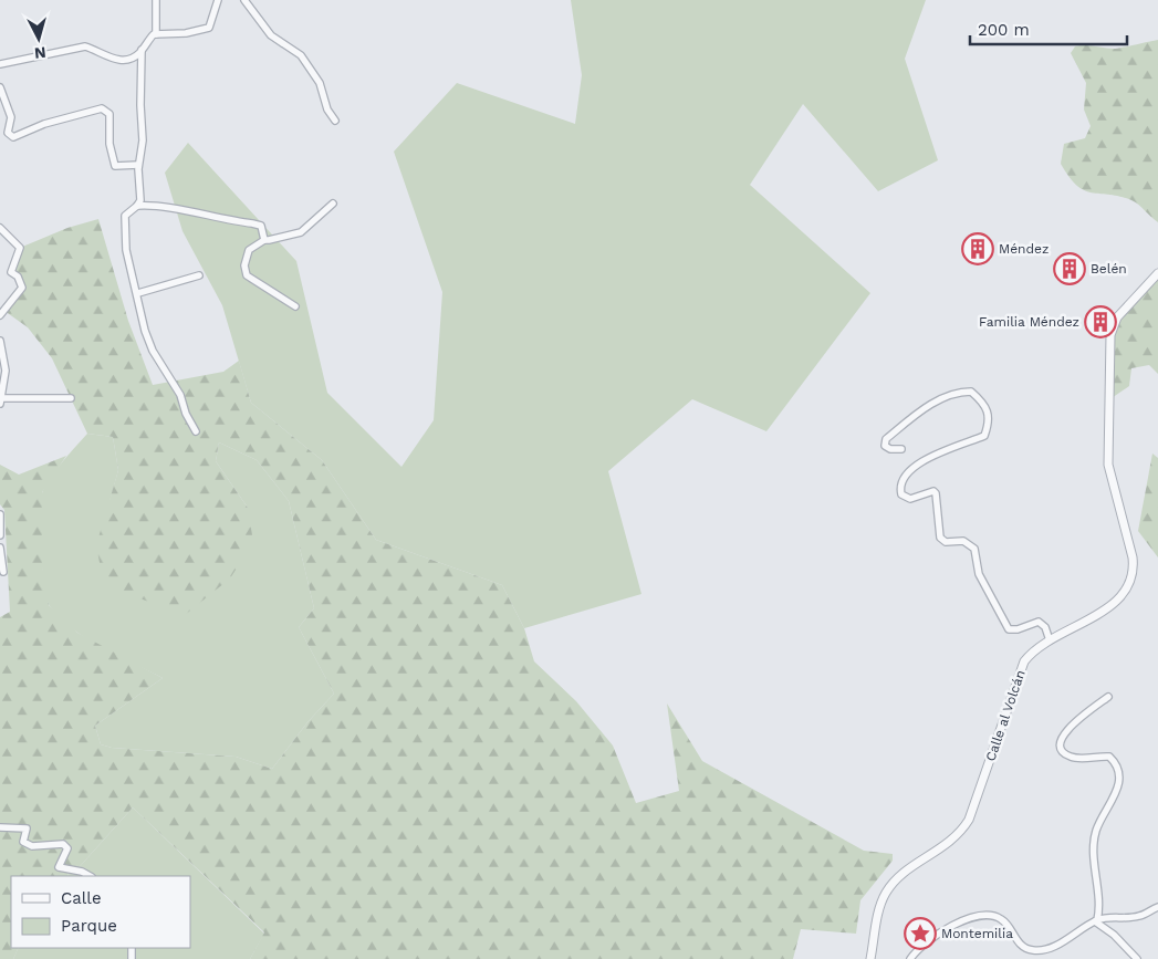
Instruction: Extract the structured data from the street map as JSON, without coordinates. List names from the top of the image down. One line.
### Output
{"streets":{"street":["Calle al Volcán"]},"places":{"building":["Méndez","Belén","Familia Méndez"],"place":["Montemilia"]},"legend":["Calle","Parque"],"scale_bar":"200 m","north":"bottom"}
